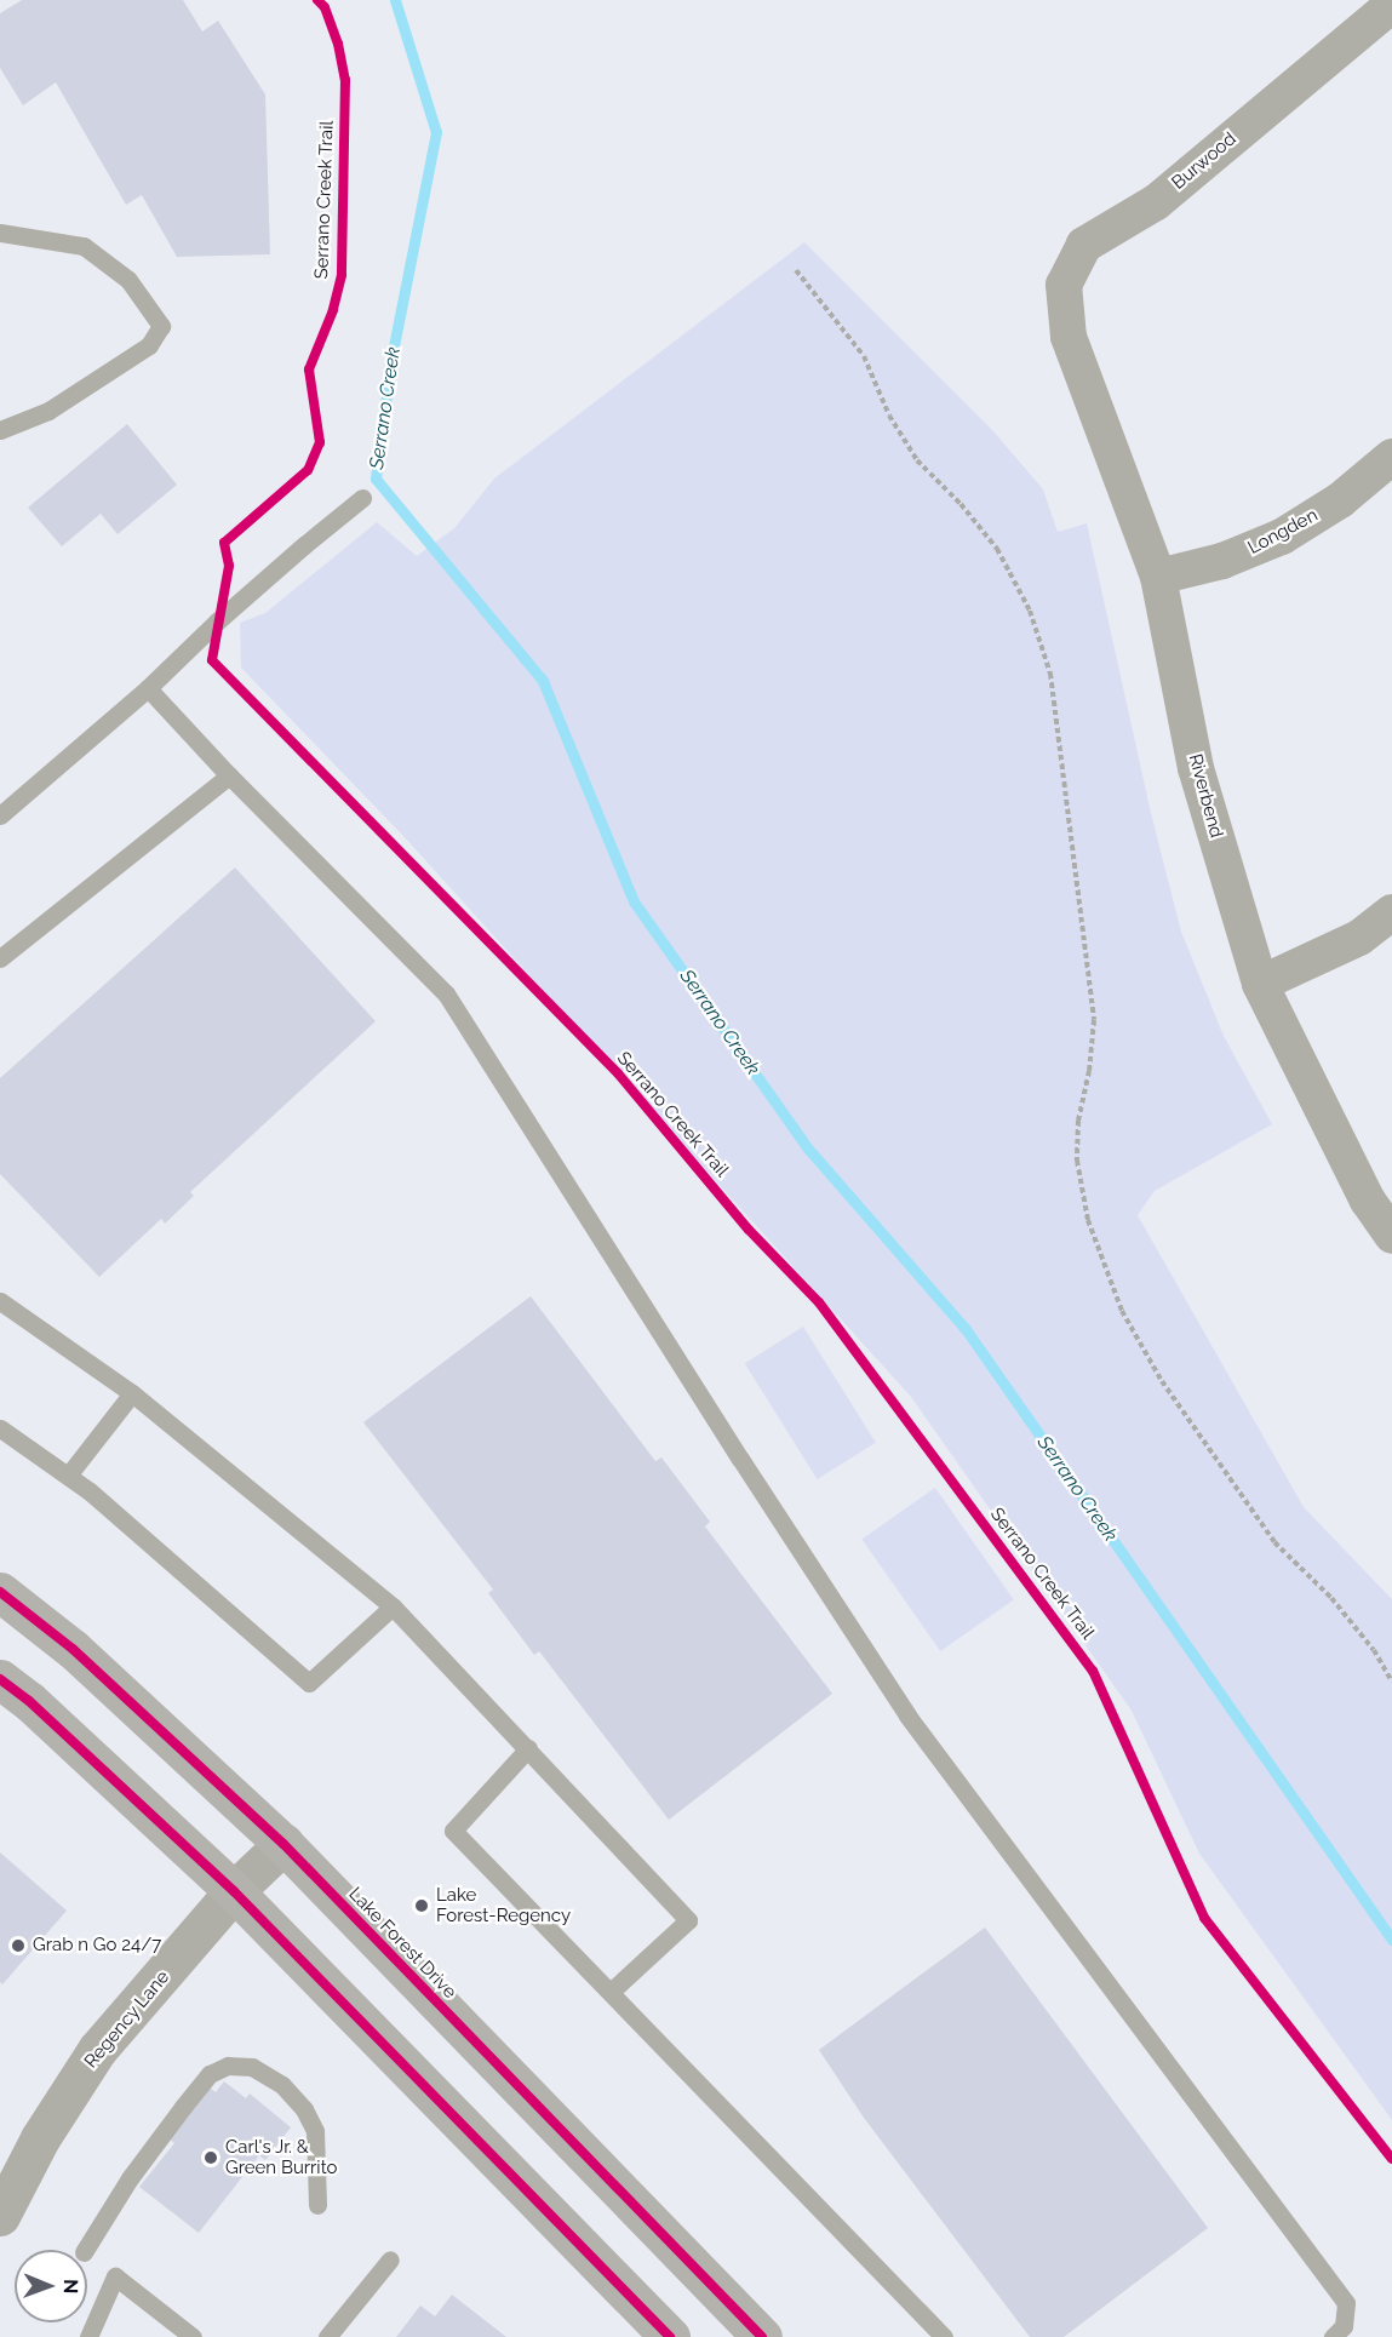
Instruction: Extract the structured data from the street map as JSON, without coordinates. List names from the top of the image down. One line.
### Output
{"streets":{"main road":["Lake Forest Drive"],"street":["Burwood","Longden","Riverbend","Regency Lane"],"cycle path":["Serrano Creek Trail"]},"crossings":[["Burwood","Riverbend"],["Longden","Riverbend"],["Lake Forest Drive","Regency Lane"]],"water":["Serrano Creek"],"places":["Lake Forest-Regency","Grab n Go 24/7","Carl's Jr. & Green Burrito"],"north":"right"}
